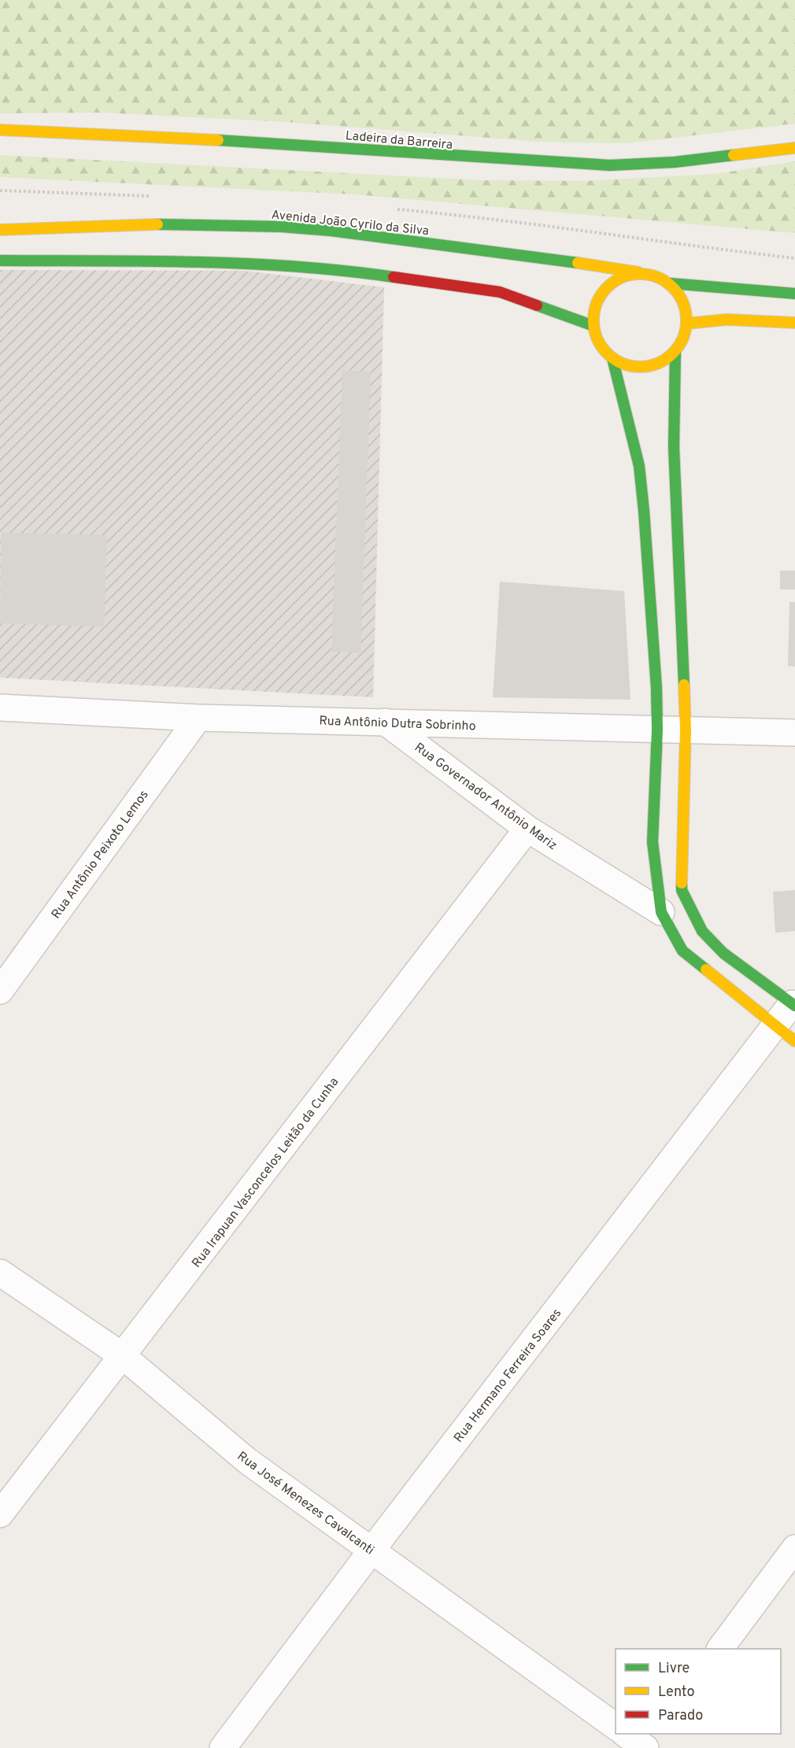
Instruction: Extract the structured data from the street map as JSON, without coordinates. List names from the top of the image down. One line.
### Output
{"streets":{"main road":["Ladeira da Barreira","Avenida João Cyrilo da Silva"],"street":["Rua Antônio Dutra Sobrinho","Rua Governador Antônio Mariz","Rua Antônio Peixoto Lemos","Rua Irapuan Vasconcelos Leitão da Cunha","Rua Hermano Ferreira Soares","Rua José Menezes Cavalcanti"]},"crossings":[["Rua Antônio Dutra Sobrinho","Rua Governador Antônio Mariz"],["Rua Antônio Dutra Sobrinho","Rua Antônio Peixoto Lemos"],["Rua Governador Antônio Mariz","Rua Irapuan Vasconcelos Leitão da Cunha"],["Rua Irapuan Vasconcelos Leitão da Cunha","Rua José Menezes Cavalcanti"],["Rua Hermano Ferreira Soares","Rua José Menezes Cavalcanti"]],"legend":["Livre","Lento","Parado"]}
